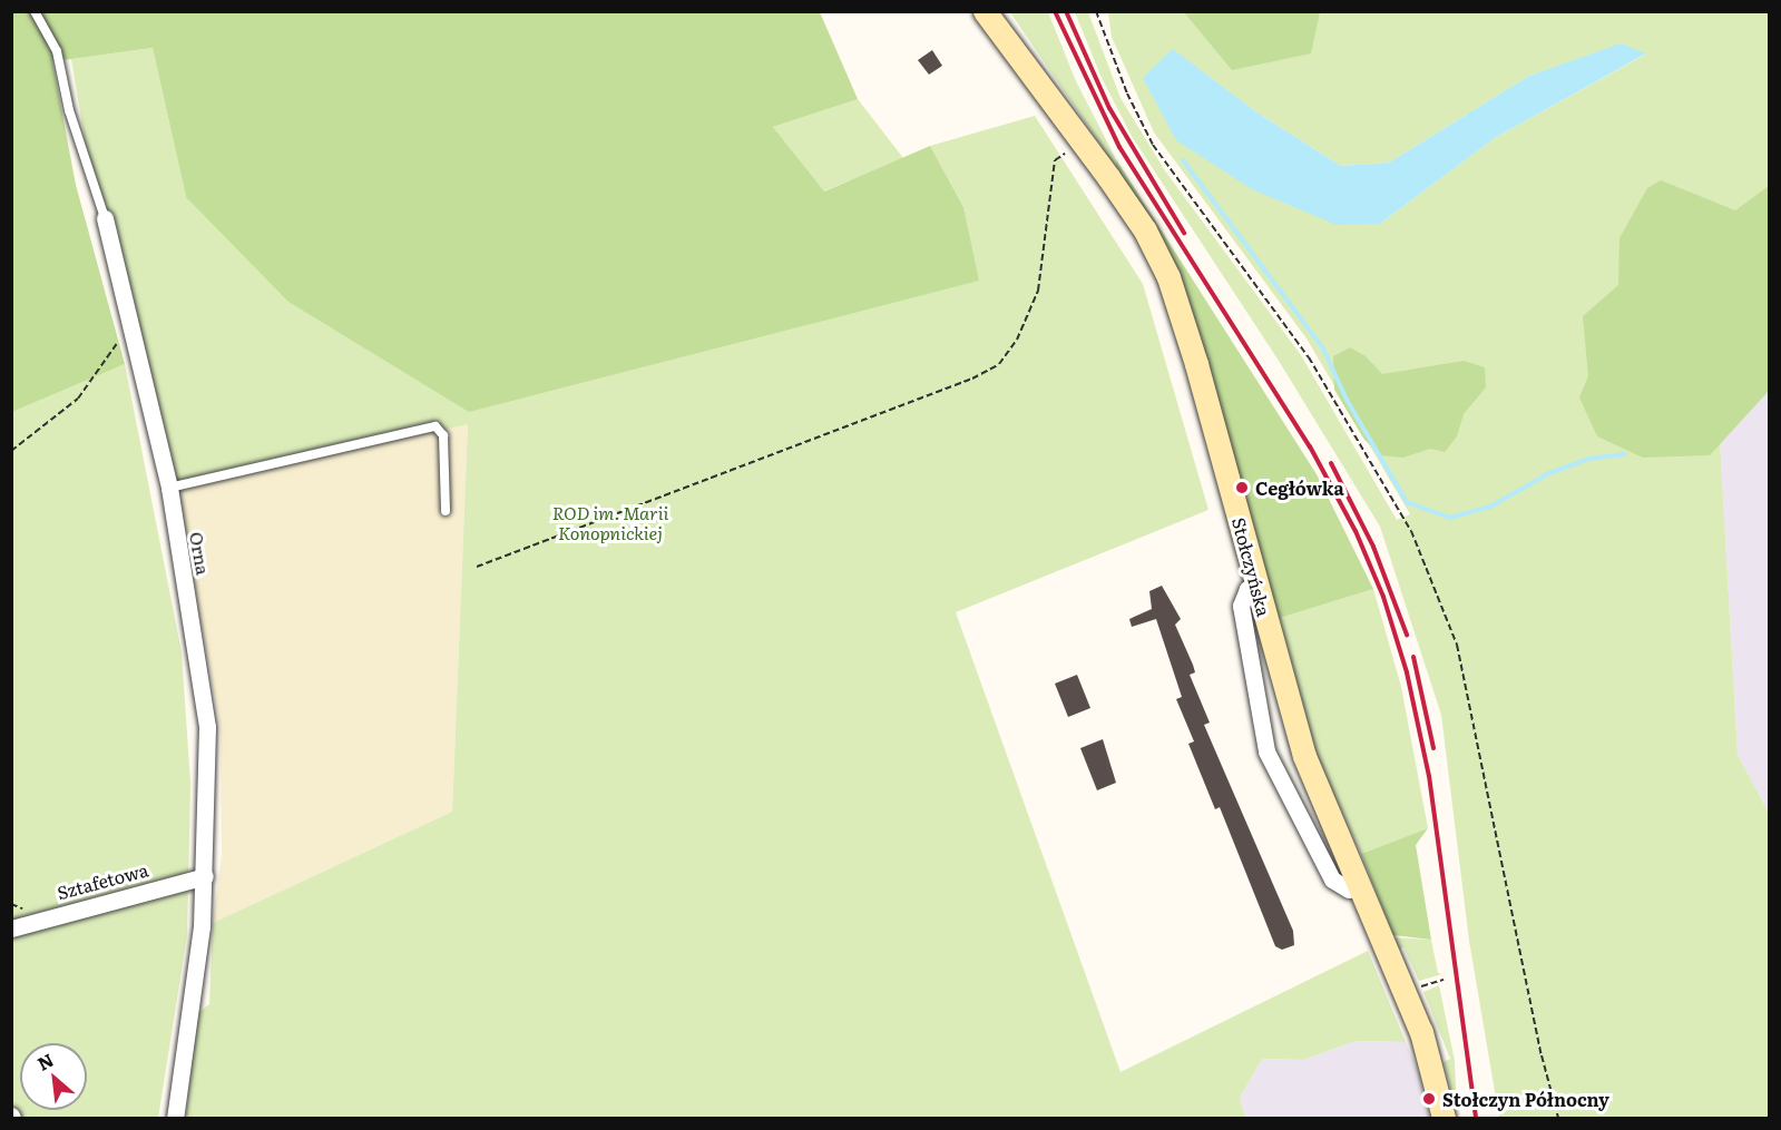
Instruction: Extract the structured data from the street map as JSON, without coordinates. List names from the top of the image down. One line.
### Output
{"streets":{"street":["Orna","Stołczyńska","Sztafetowa"]},"crossings":[["Orna","Sztafetowa"]],"parks":["ROD im. Marii Konopnickiej"],"places":["Cegłówka","Stołczyn Północny"],"north":"top left"}
